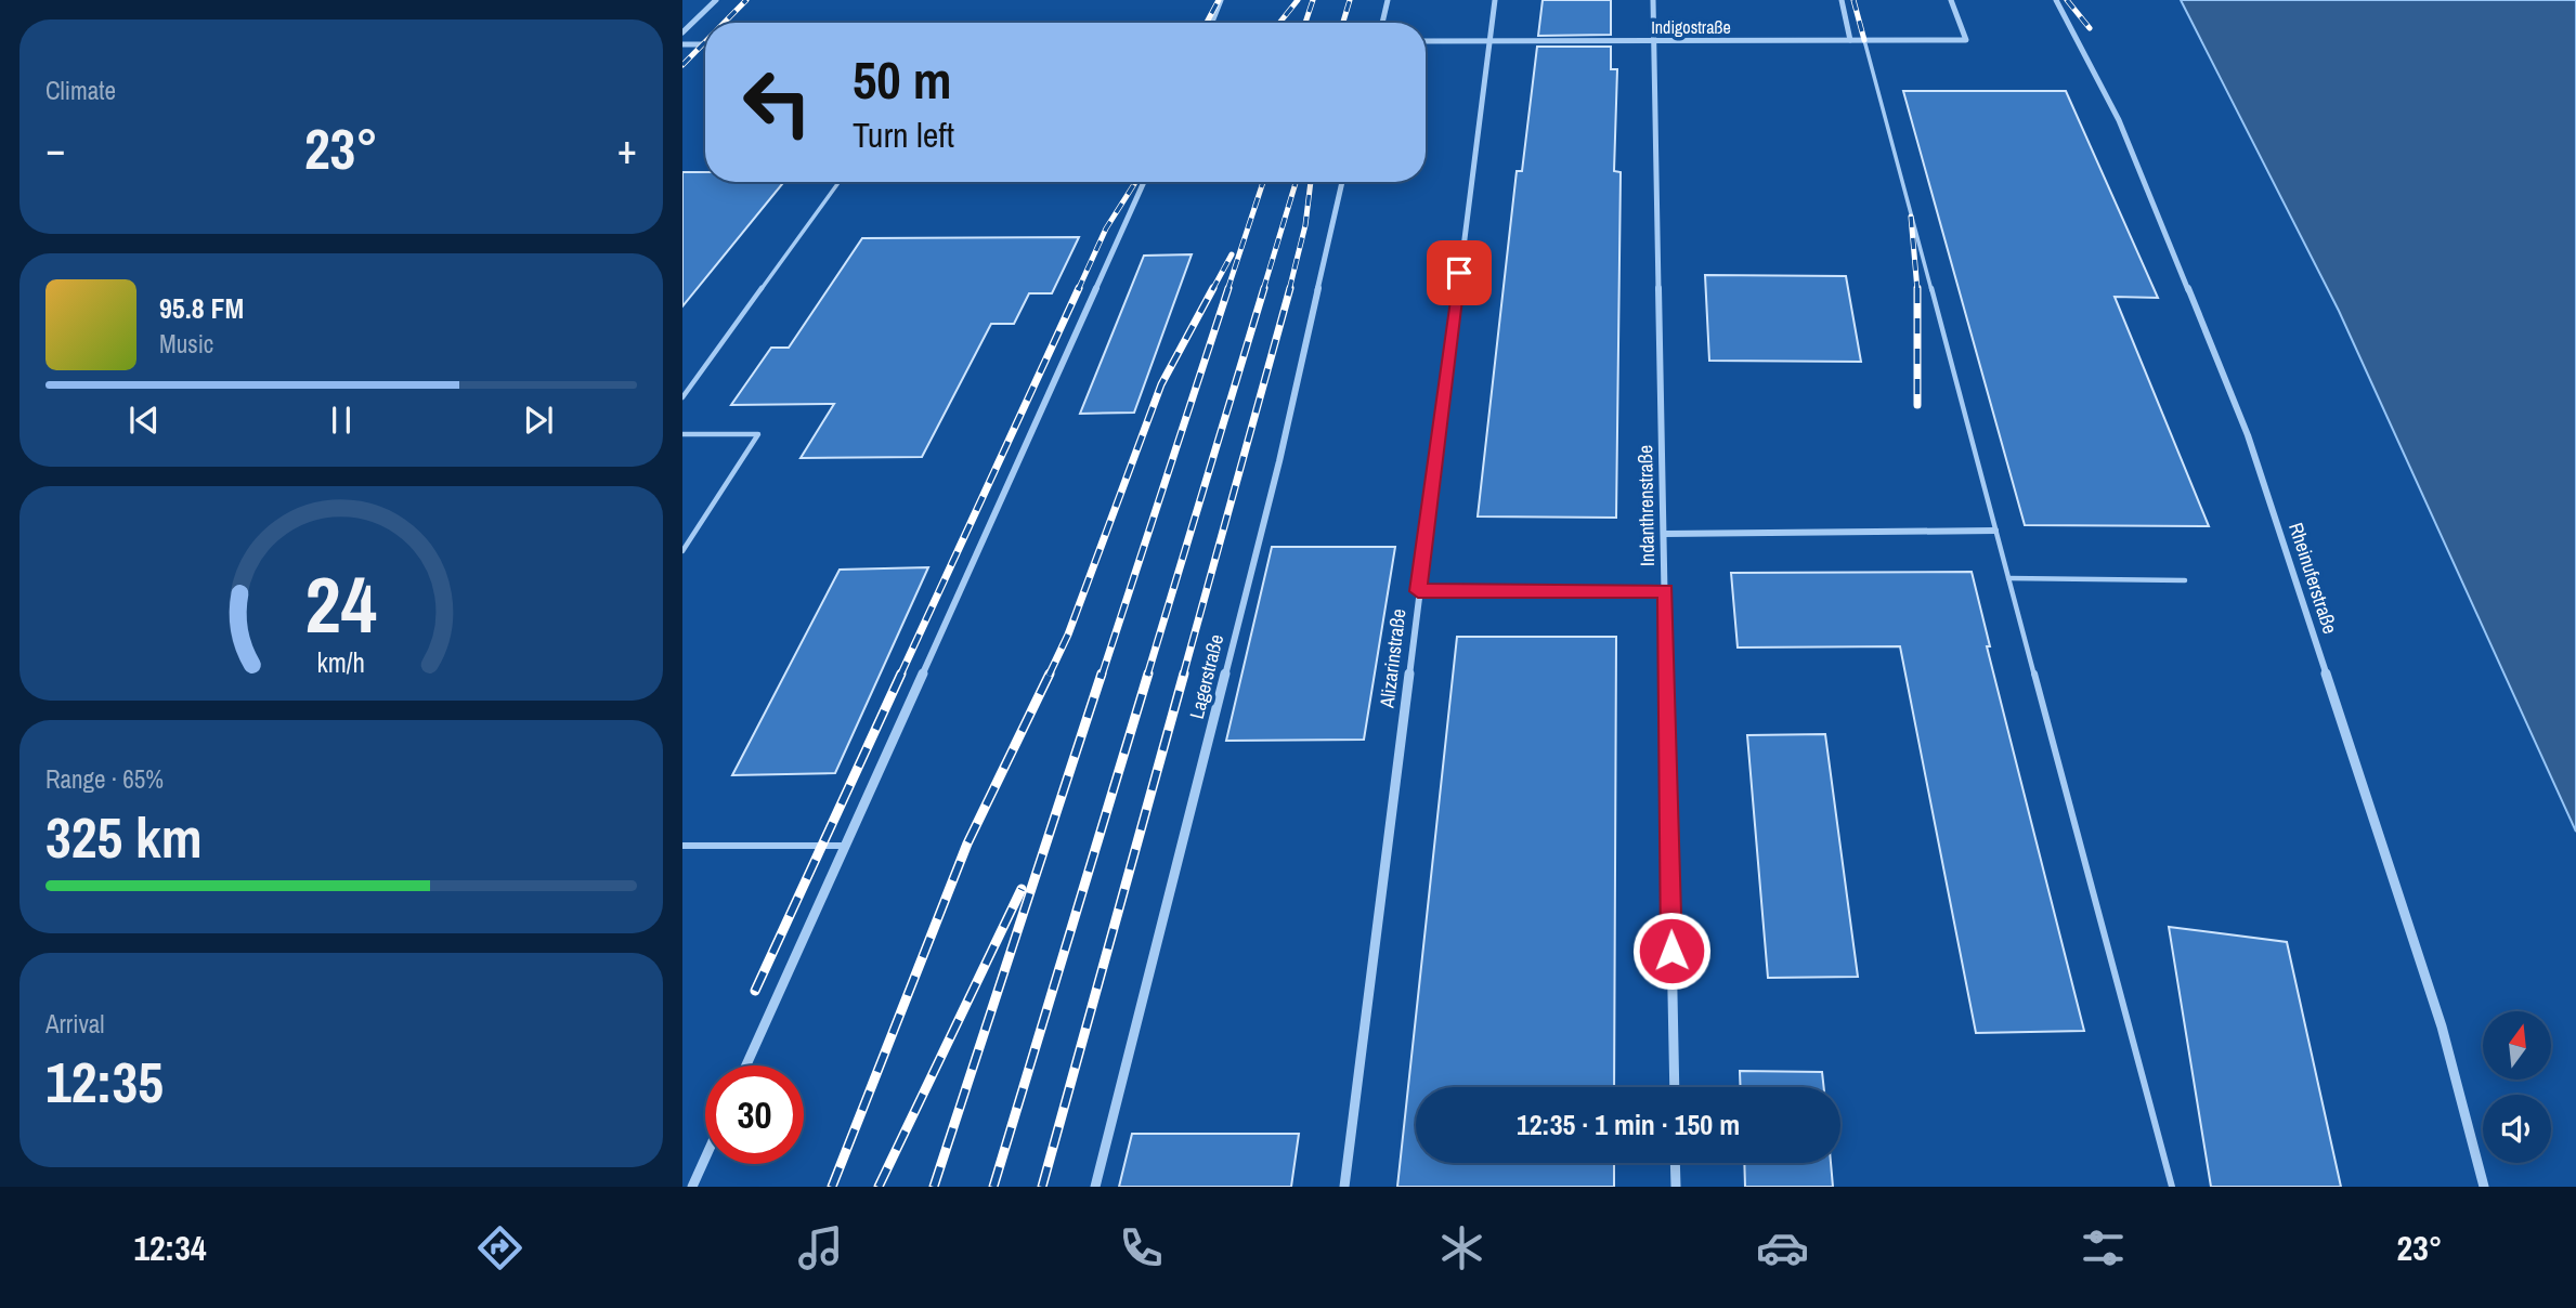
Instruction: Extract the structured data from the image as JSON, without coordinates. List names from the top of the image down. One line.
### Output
{"streets":{"street":["Indigostraße","Indanthrenstraße","Rheinuferstraße","Alizarinstraße","Lagerstraße"]},"crossings":[["Indigostraße","Indanthrenstraße"],["Indigostraße","Alizarinstraße"]],"north":"top","page":{"tile":["Climate",["Range · 65%","325 km"],["Arrival","12:35"]],"turn":["50 m","Turn left"],"heat":["−","23°","+"],"song":["95.8 FM","Music"],"limit":"30","trip":"12:35 · 1 min · 150 m","tabs":["12:34","23°"],"gauge":["24","km/h"]}}
